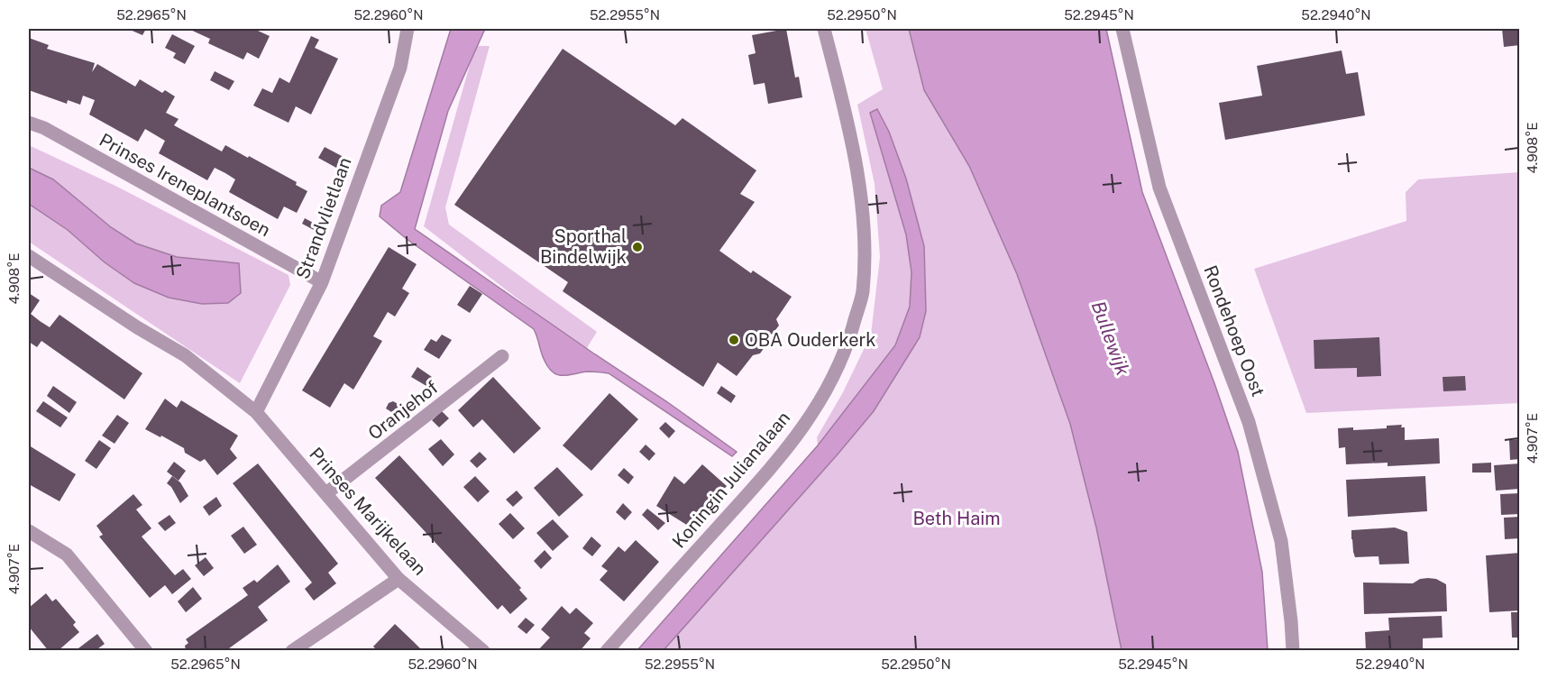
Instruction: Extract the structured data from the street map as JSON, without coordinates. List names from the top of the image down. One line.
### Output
{"streets":{"street":["Prinses Ireneplantsoen","Strandvlietlaan","Rondehoep Oost","Oranjehof","Koningin Julianalaan","Prinses Marijkelaan"]},"crossings":[["Prinses Ireneplantsoen","Strandvlietlaan"],["Strandvlietlaan","Prinses Marijkelaan"],["Oranjehof","Prinses Marijkelaan"]],"water":["Bullewijk"],"parks":["Beth Haim"],"places":["Sporthal Bindelwijk","OBA Ouderkerk"],"coordinates":["52.2965°N","52.2960°N","52.2955°N","52.2950°N","52.2945°N","52.2940°N","4.908°E","4.907°E"]}
